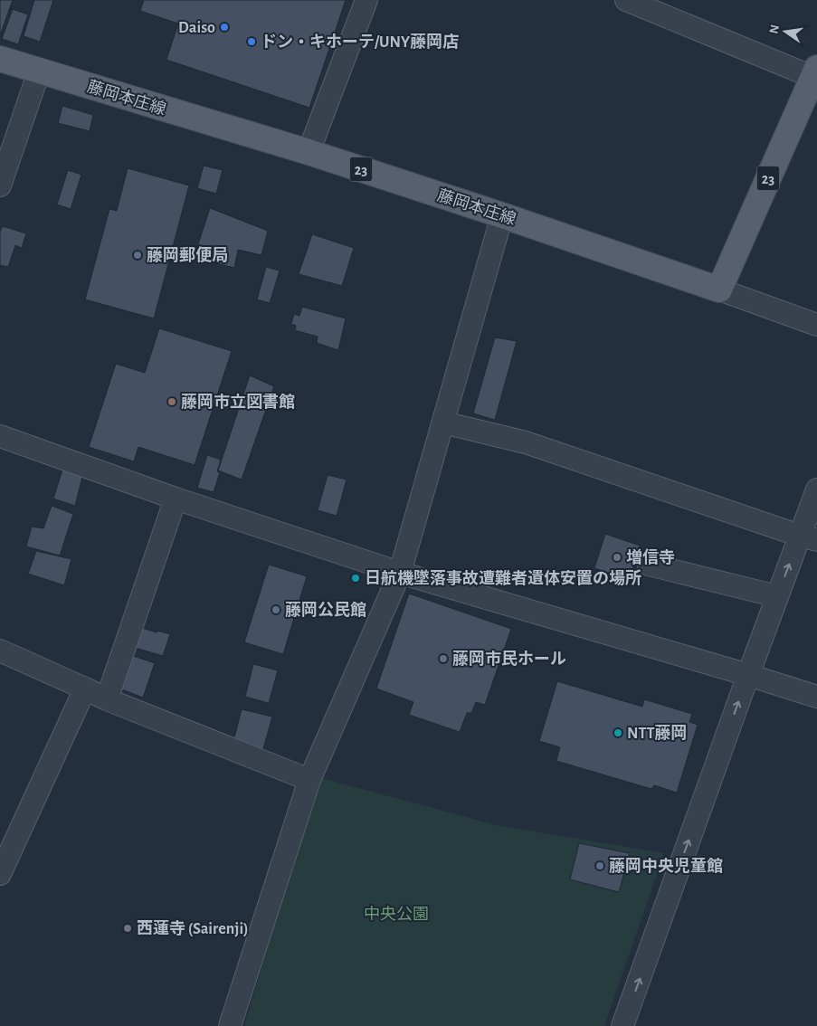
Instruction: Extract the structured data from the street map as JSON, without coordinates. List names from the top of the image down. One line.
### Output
{"streets":{"main road":["藤岡本庄線","23"]},"crossings":[["藤岡本庄線","23"]],"parks":["中央公園"],"places":["Daiso","ドン・キホーテ/UNY藤岡店","藤岡郵便局","藤岡市立図書館","増信寺","日航機墜落事故遭難者遺体安置の場所","藤岡公民館","藤岡市民ホール","NTT藤岡","藤岡中央児童館","西蓮寺 (Sairenji)"],"north":"left"}
